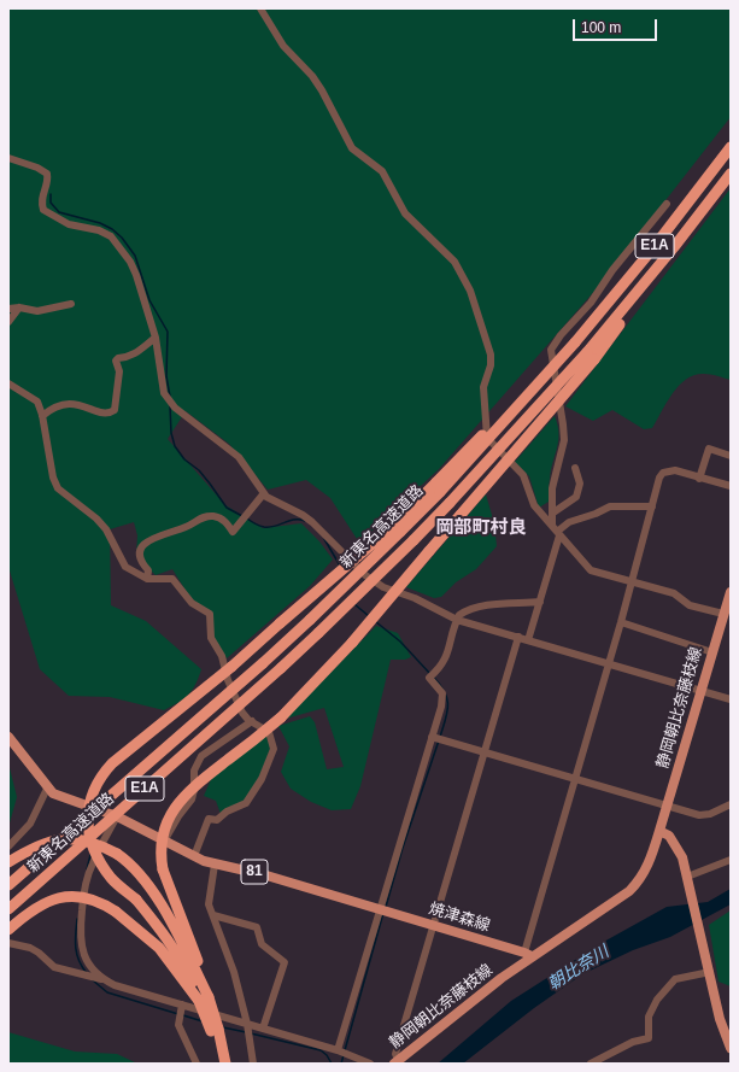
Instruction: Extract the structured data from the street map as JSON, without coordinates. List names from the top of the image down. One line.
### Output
{"streets":{"highway":["E1A","新東名高速道路"],"main road":["静岡朝比奈藤枝線","81","焼津森線"]},"crossings":[["静岡朝比奈藤枝線","焼津森線"]],"districts":["岡部町村良"],"water":["朝比奈川"],"scale_bar":"100 m"}
